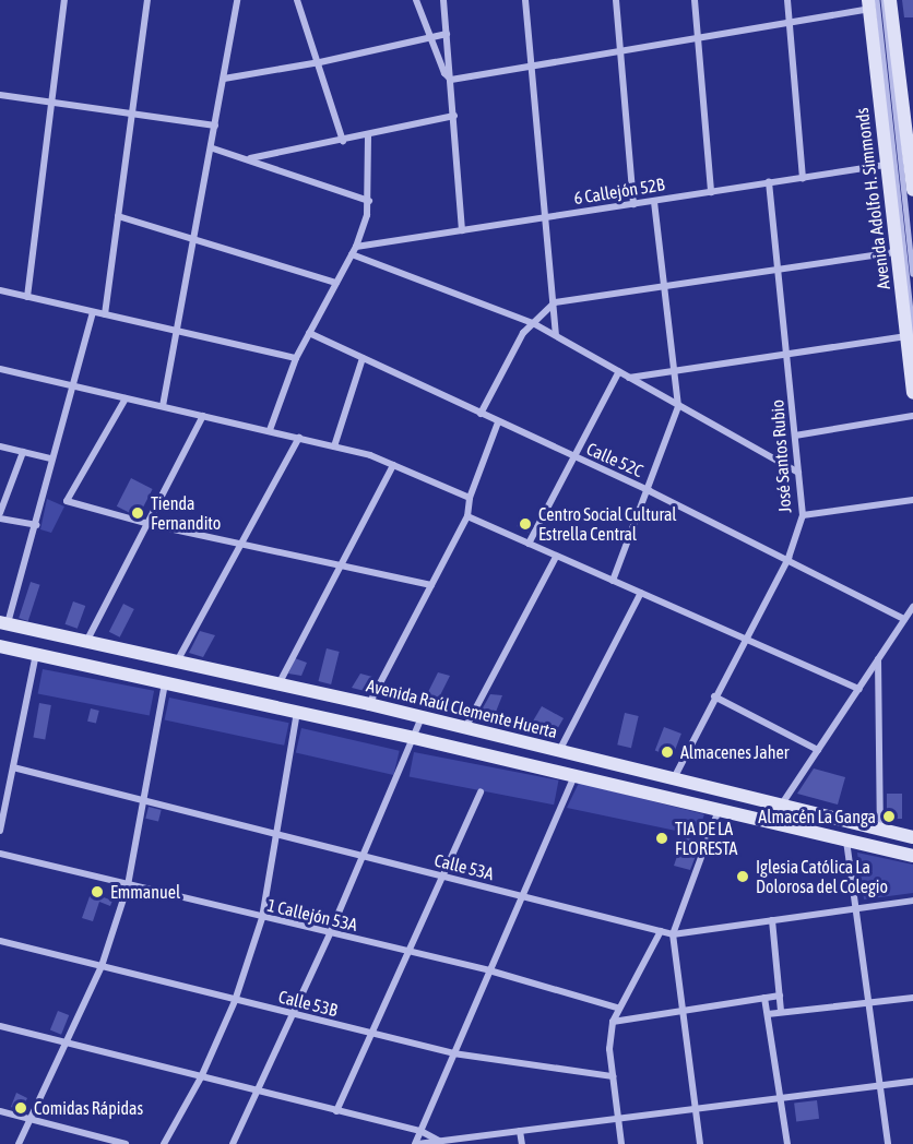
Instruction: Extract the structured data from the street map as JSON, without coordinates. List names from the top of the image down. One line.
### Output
{"streets":{"main road":["Avenida Adolfo H. Simmonds","Avenida Raúl Clemente Huerta"],"street":["6 Callejón 52B","José Santos Rubio","Calle 52C","Calle 53A","1 Callejón 53A","Calle 53B"]},"crossings":[["6 Callejón 52B","Avenida Adolfo H. Simmonds"],["6 Callejón 52B","José Santos Rubio"],["José Santos Rubio","Calle 52C"],["José Santos Rubio","Avenida Raúl Clemente Huerta"]],"places":["Tienda Fernandito","Centro Social Cultural Estrella Central","Almacenes Jaher","Almacén La Ganga","TIA DE LA FLORESTA","Iglesia Católica La Dolorosa del Colegio","Emmanuel","Comidas Rápidas"]}
